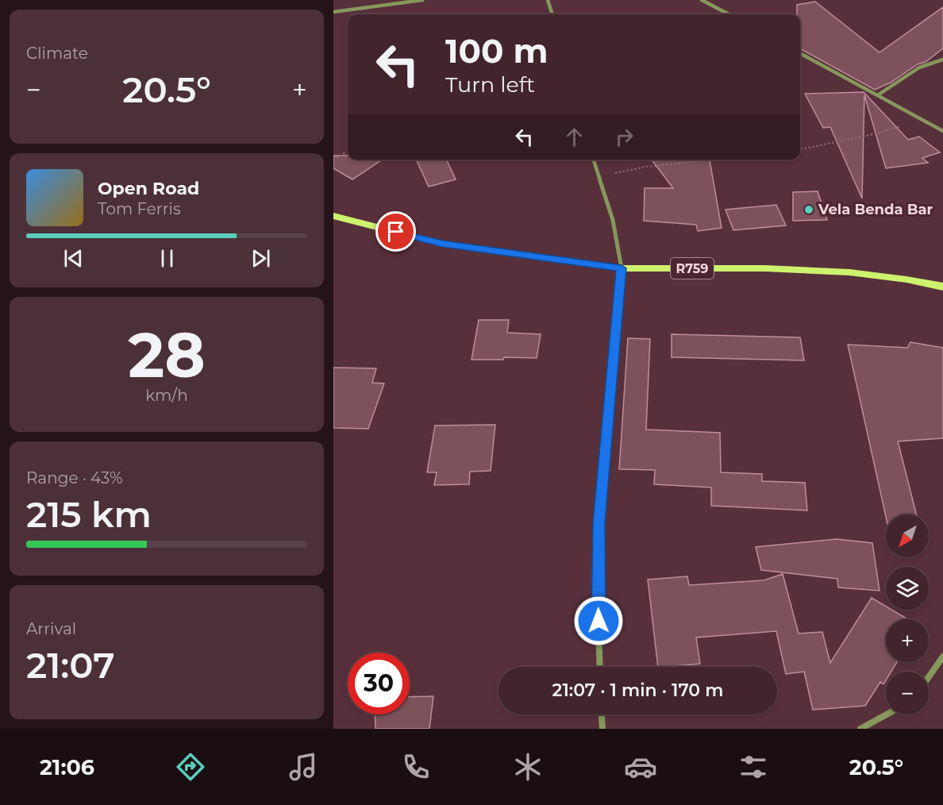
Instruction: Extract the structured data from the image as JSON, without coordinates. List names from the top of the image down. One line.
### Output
{"streets":{"main road":["R759"]},"places":["Vela Benda Bar"],"north":"bottom left","page":{"tile":["Climate",["28","km/h"],["Range · 43%","215 km"],["Arrival","21:07"]],"turn":["100 m","Turn left"],"heat":["−","20.5°","+"],"song":["Open Road","Tom Ferris"],"map_buttons":["+","−"],"limit":"30","trip":"21:07 · 1 min · 170 m","tabs":["21:06","20.5°"]}}
